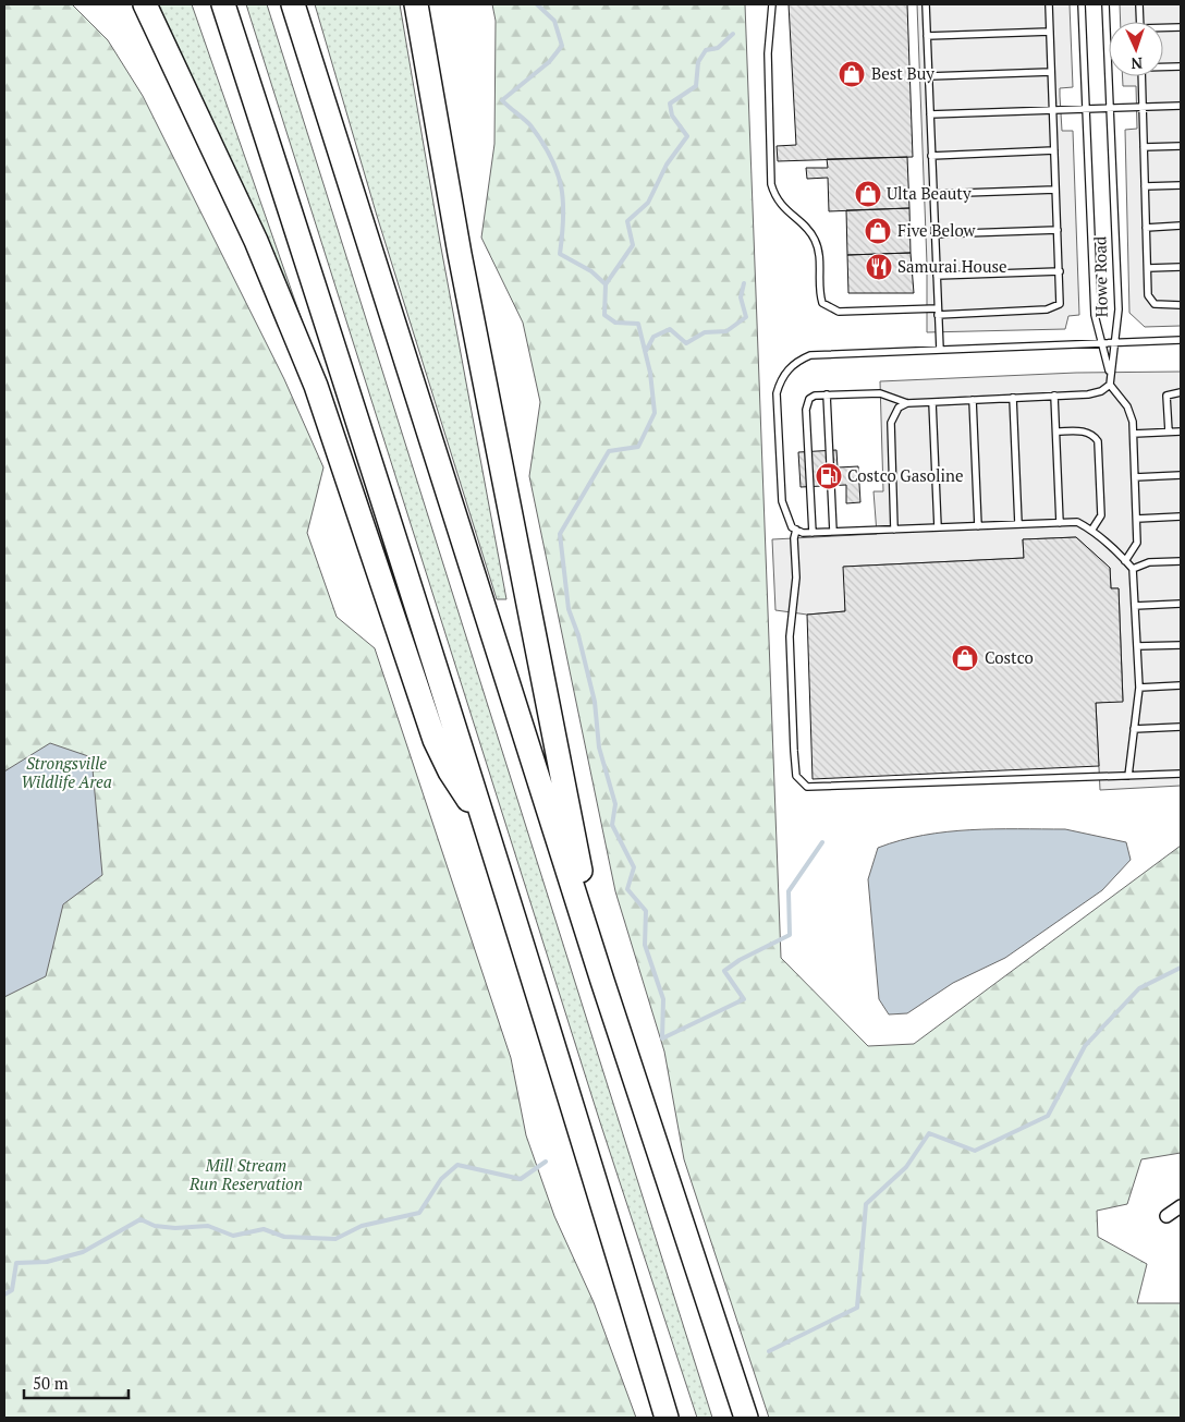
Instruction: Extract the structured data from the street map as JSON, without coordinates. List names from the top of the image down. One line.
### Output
{"streets":{"lane":["Howe Road"]},"parks":["Strongsville Wildlife Area","Mill Stream Run Reservation"],"places":{"shop":["Best Buy","Ulta Beauty","Five Below","Costco"],"restaurant":["Samurai House"],"fuel station":["Costco Gasoline"]},"scale_bar":"50 m","north":"bottom"}
